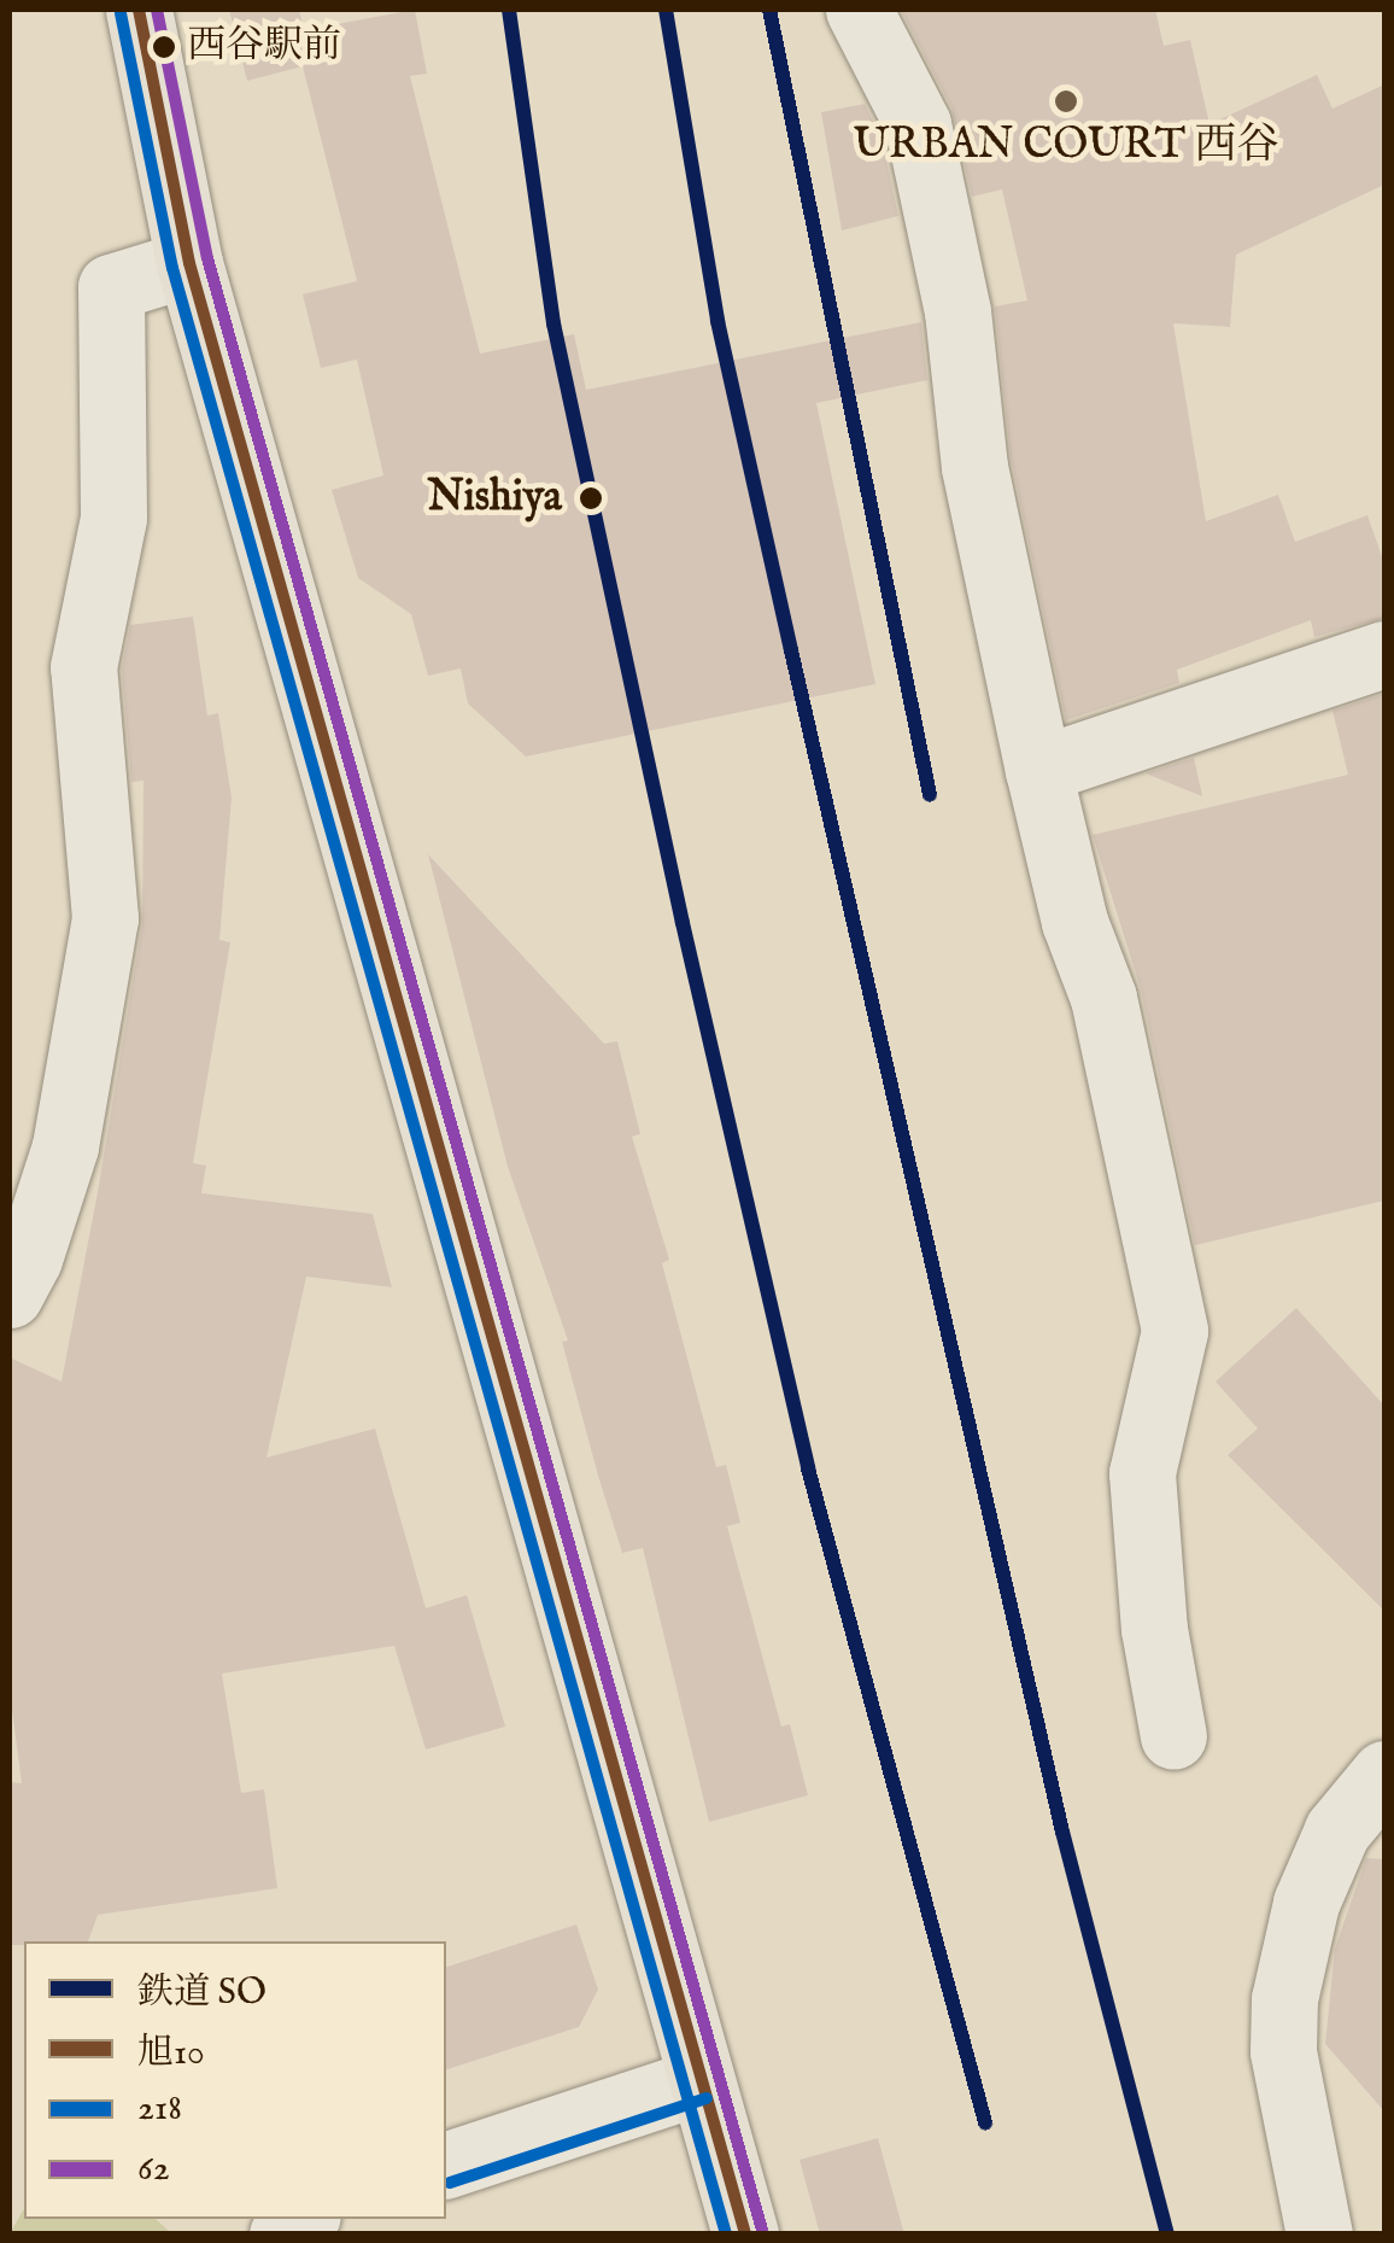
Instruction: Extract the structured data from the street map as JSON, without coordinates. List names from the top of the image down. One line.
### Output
{"places":["西谷駅前","URBAN COURT 西谷","Nishiya"],"lines":["rail line SO","transit line 旭10","transit line 62","transit line 218"],"legend":["鉄道 SO","旭10","218","62"]}
